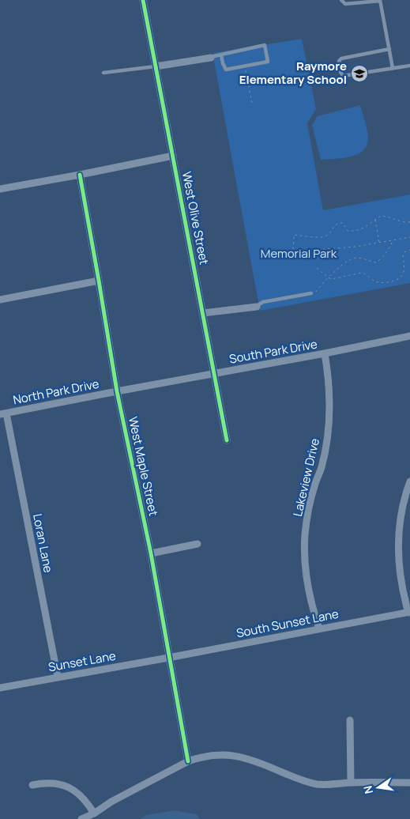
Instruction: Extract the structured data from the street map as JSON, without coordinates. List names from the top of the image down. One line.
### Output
{"streets":{"street":["West Olive Street","South Park Drive","North Park Drive","West Maple Street","Lakeview Drive","Loran Lane","South Sunset Lane","Sunset Lane"]},"crossings":[["West Olive Street","South Park Drive"],["South Park Drive","North Park Drive"],["South Park Drive","West Maple Street"],["South Park Drive","Lakeview Drive"],["North Park Drive","West Maple Street"],["North Park Drive","Loran Lane"],["West Maple Street","South Sunset Lane"],["West Maple Street","Sunset Lane"],["Lakeview Drive","South Sunset Lane"],["Loran Lane","Sunset Lane"],["South Sunset Lane","Sunset Lane"]],"parks":["Memorial Park"],"places":{"school or university":["Raymore Elementary School"]},"north":"left"}
